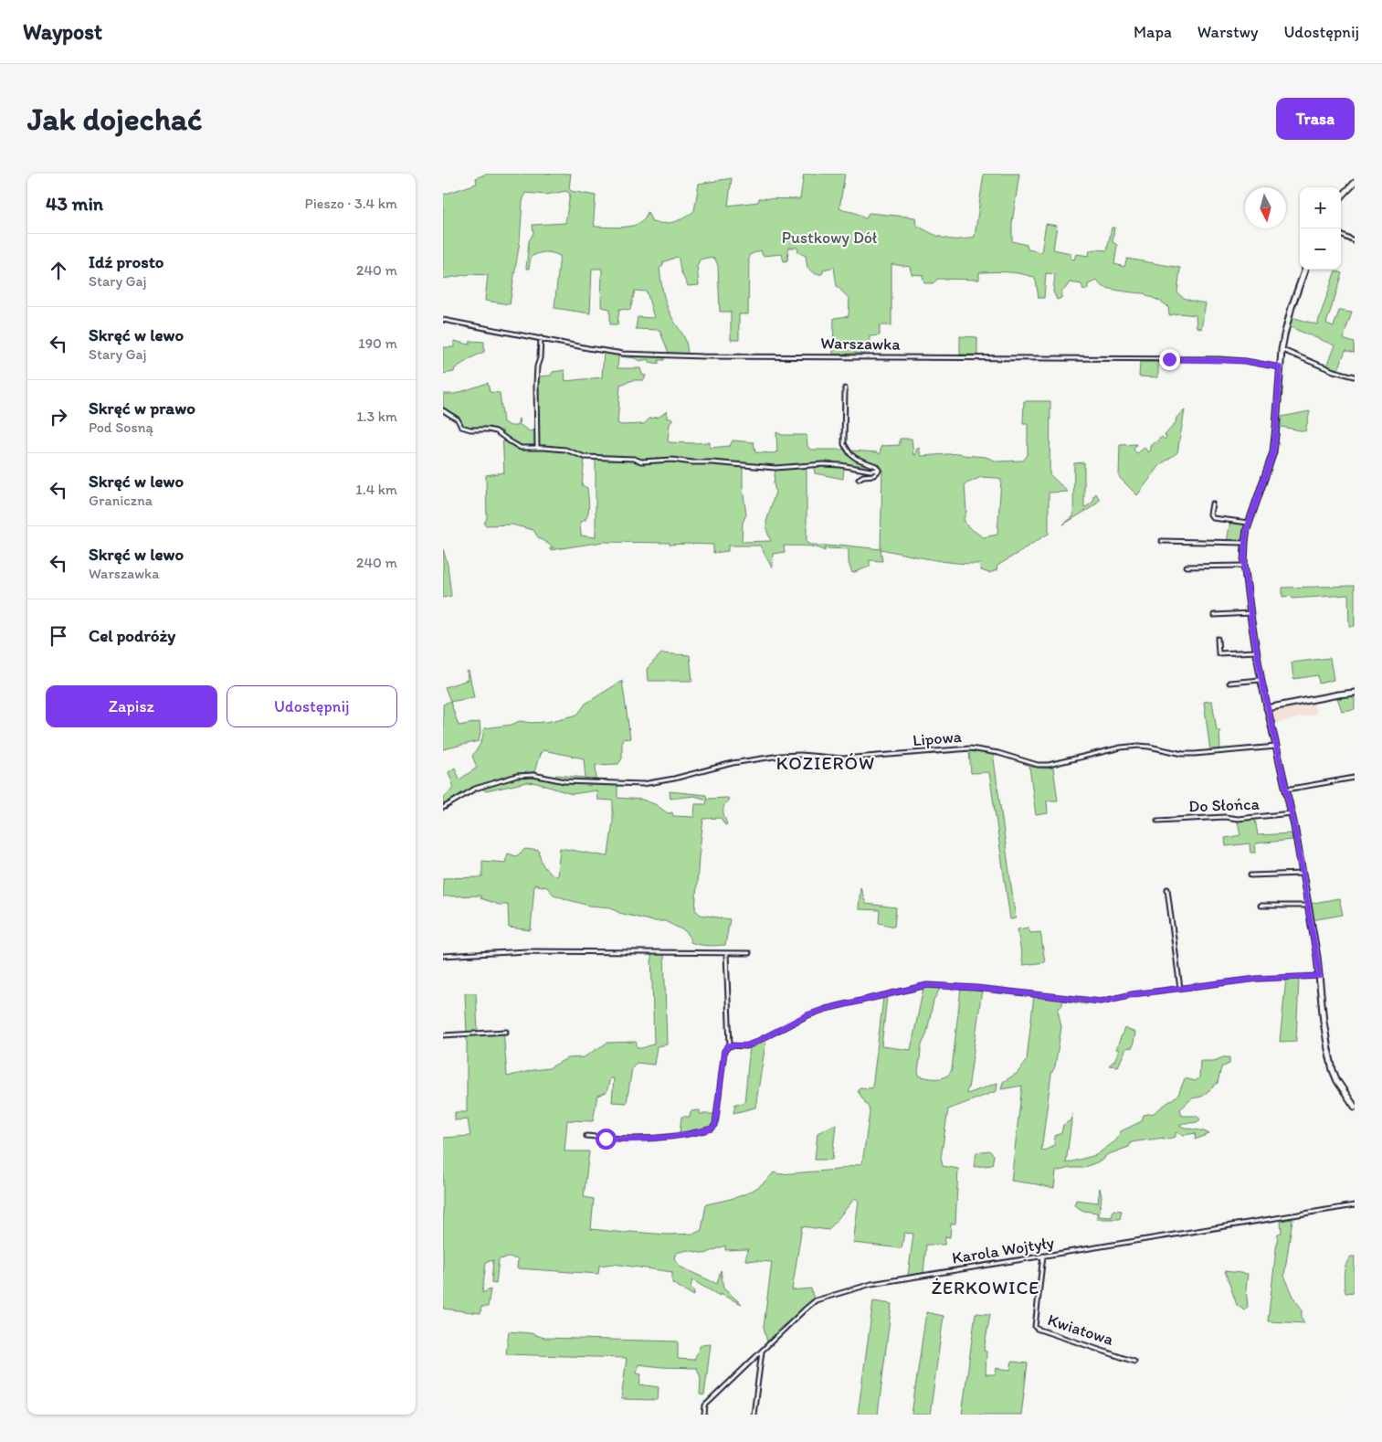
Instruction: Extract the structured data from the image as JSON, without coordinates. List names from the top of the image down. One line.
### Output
{"streets":{"street":["Warszawka","Lipowa","Do Słońca","Karola Wojtyły","Kwiatowa"]},"crossings":[["Karola Wojtyły","Kwiatowa"]],"districts":["KOZIERÓW","ŻERKOWICE"],"parks":["Pustkowy Dół"],"north":"bottom","page":{"header":"Waypost","nav":["Mapa","Warstwy","Udostępnij"],"buttons":["Trasa",["Zapisz","Udostępnij"]],"title":"Jak dojechać","heading":["43 min","Pieszo · 3.4 km"],"map_buttons":["+","−"],"list":[["Idź prosto","Stary Gaj","240 m"],["Skręć w lewo","Stary Gaj","190 m"],["Skręć w prawo","Pod Sosną","1.3 km"],["Skręć w lewo","Graniczna","1.4 km"],["Skręć w lewo","Warszawka","240 m"],"Cel podróży"]}}
